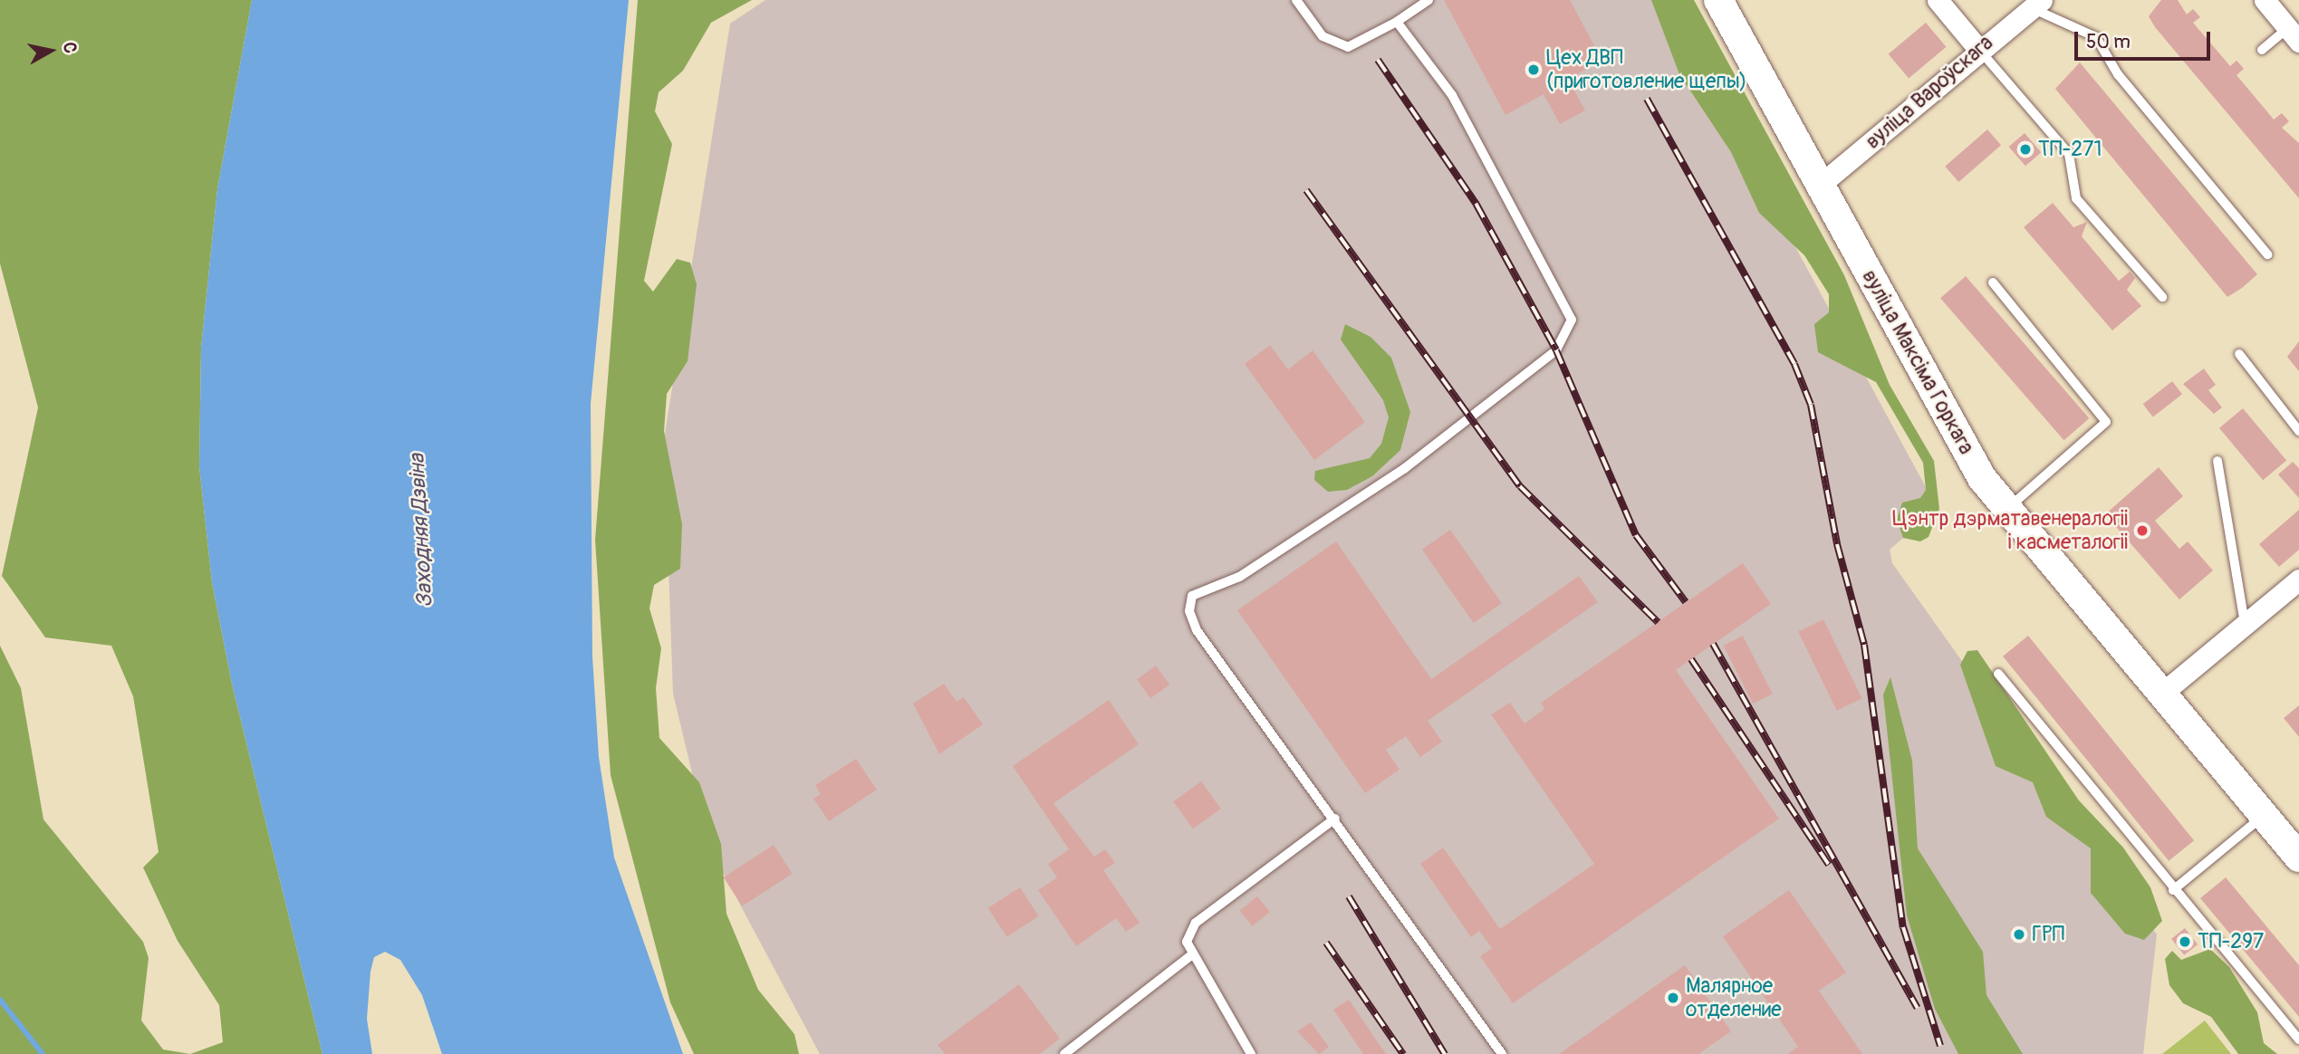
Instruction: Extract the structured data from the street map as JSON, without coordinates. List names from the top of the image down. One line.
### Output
{"streets":{"main road":["вуліца Максіма Горкага"],"street":["вуліца Вароўскага"]},"crossings":[["вуліца Вароўскага","вуліца Максіма Горкага"]],"water":["Заходняя Дзвіна"],"places":["Цех ДВП (приготовление щепы)","ТП-271","Цэнтр дэрматавенералогіі і касметалогіі","ГРП","ТП-297","Малярное отделение"],"scale_bar":"50 m","north":"right"}
